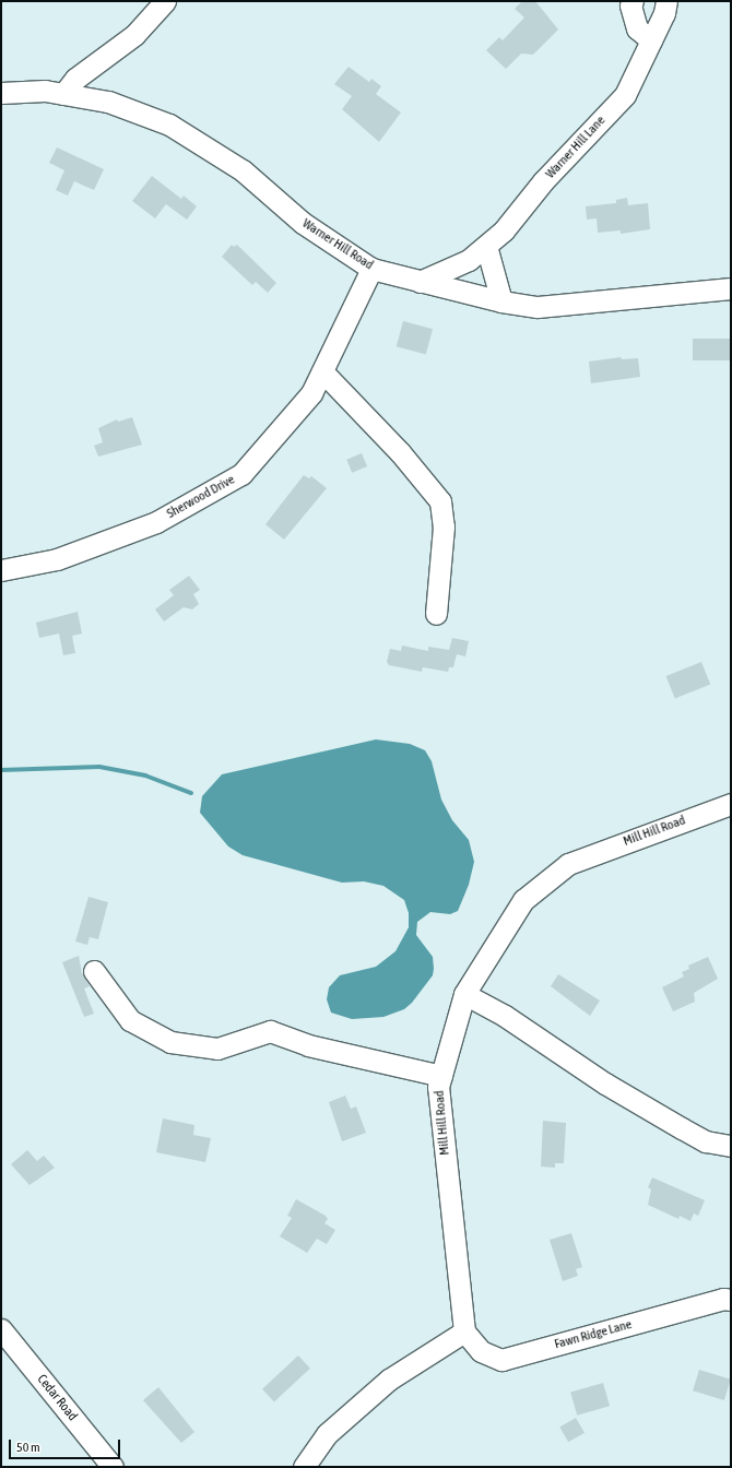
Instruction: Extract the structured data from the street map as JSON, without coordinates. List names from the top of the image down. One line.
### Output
{"streets":{"street":["Warner Hill Lane","Warner Hill Road","Sherwood Drive","Mill Hill Road","Fawn Ridge Lane","Cedar Road"]},"crossings":[["Warner Hill Lane","Warner Hill Road"],["Warner Hill Road","Sherwood Drive"],["Mill Hill Road","Fawn Ridge Lane"]],"scale_bar":"50 m"}
